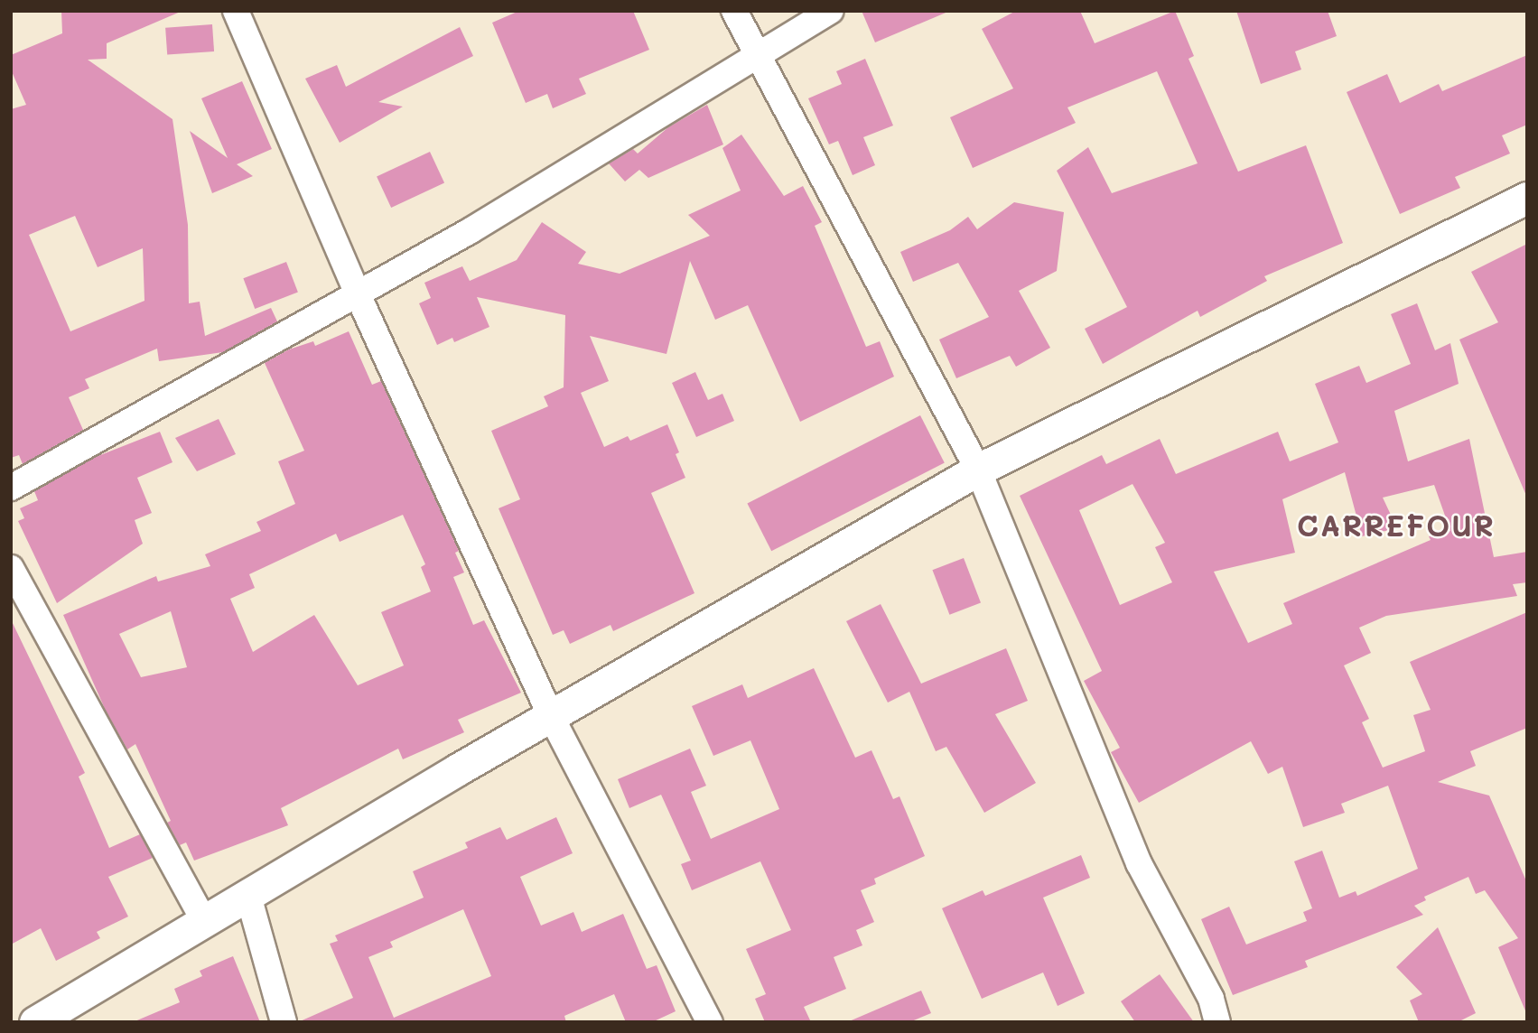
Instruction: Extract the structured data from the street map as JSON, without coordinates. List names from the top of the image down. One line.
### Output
{"districts":["CARREFOUR"]}
